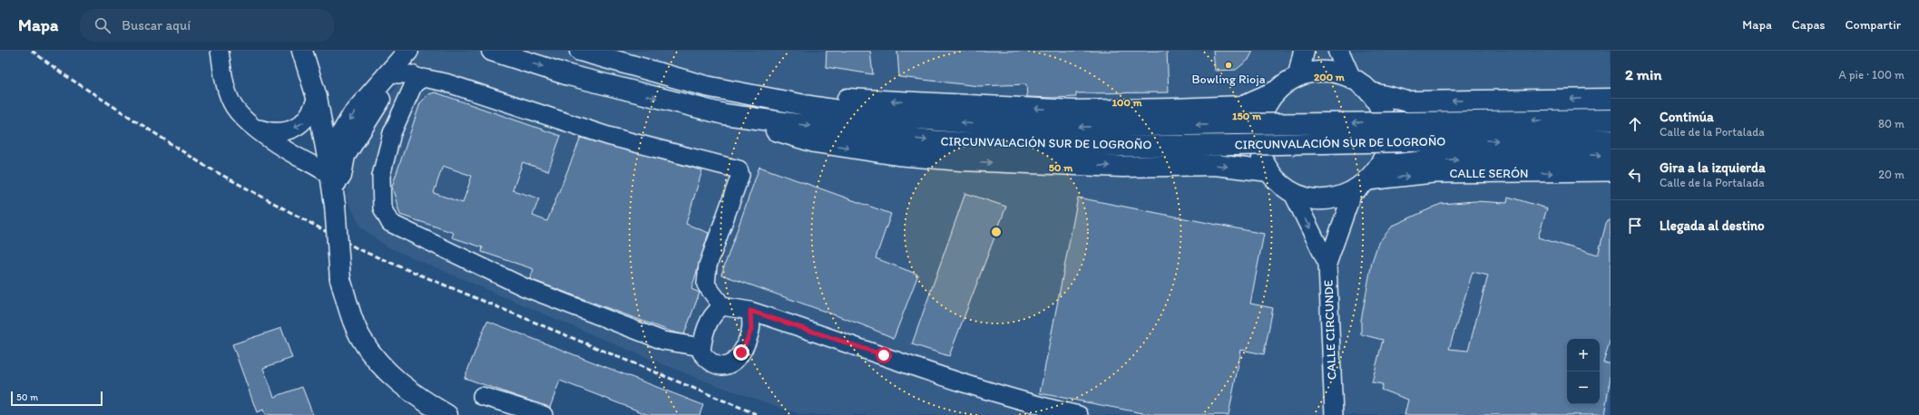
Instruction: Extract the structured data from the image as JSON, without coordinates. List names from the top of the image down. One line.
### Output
{"streets":{"main road":["CIRCUNVALACIÓN SUR DE LOGROÑO"],"street":["CALLE SERÓN","CALLE CIRCUNDE"]},"one_way":["CALLE SERÓN"],"places":["Bowling Rioja"],"scale_bar":"50 m","page":{"header":"Mapa","search":"Buscar aquí","nav":["Mapa","Capas","Compartir"],"heading":["2 min","A pie · 100 m"],"list":[["Continúa","Calle de la Portalada","80 m"],["Gira a la izquierda","Calle de la Portalada","20 m"],"Llegada al destino"],"map_buttons":["+","−"],"scale":"50 m"},"rings":["200 m","100 m","150 m","50 m"]}
